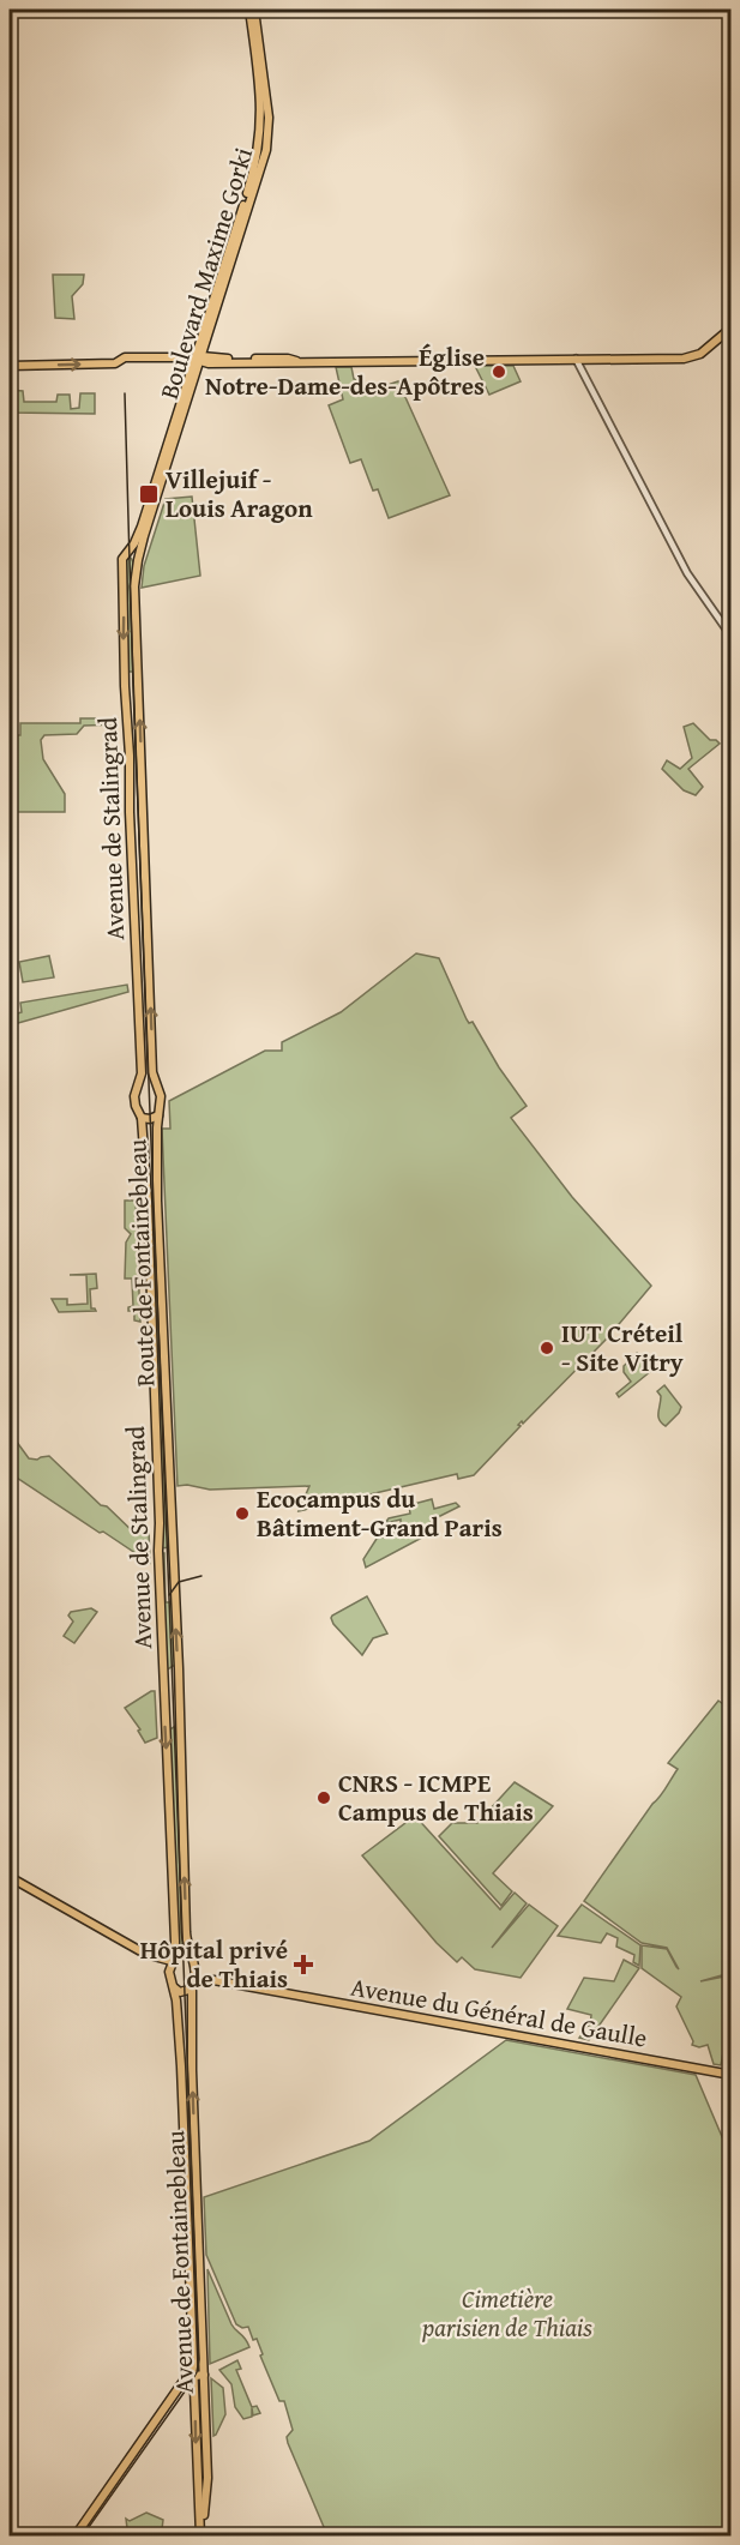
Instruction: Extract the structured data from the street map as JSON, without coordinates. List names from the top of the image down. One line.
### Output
{"streets":{"main road":["Boulevard Maxime Gorki","Avenue de Stalingrad","Route de Fontainebleau","Avenue du Général de Gaulle","Avenue de Fontainebleau"]},"crossings":[["Boulevard Maxime Gorki","Avenue de Stalingrad"],["Avenue de Stalingrad","Route de Fontainebleau"],["Avenue de Stalingrad","Avenue du Général de Gaulle"],["Avenue de Stalingrad","Avenue de Fontainebleau"],["Route de Fontainebleau","Avenue du Général de Gaulle"],["Route de Fontainebleau","Avenue de Fontainebleau"],["Avenue du Général de Gaulle","Avenue de Fontainebleau"]],"one_way":["Route de Fontainebleau"],"parks":["Cimetière parisien de Thiais"],"places":{"other":["Église Notre-Dame-des-Apôtres","IUT Créteil - Site Vitry","Ecocampus du Bâtiment-Grand Paris","CNRS - ICMPE Campus de Thiais"],"transit":["Villejuif - Louis Aragon"],"health":["Hôpital privé de Thiais"]}}
